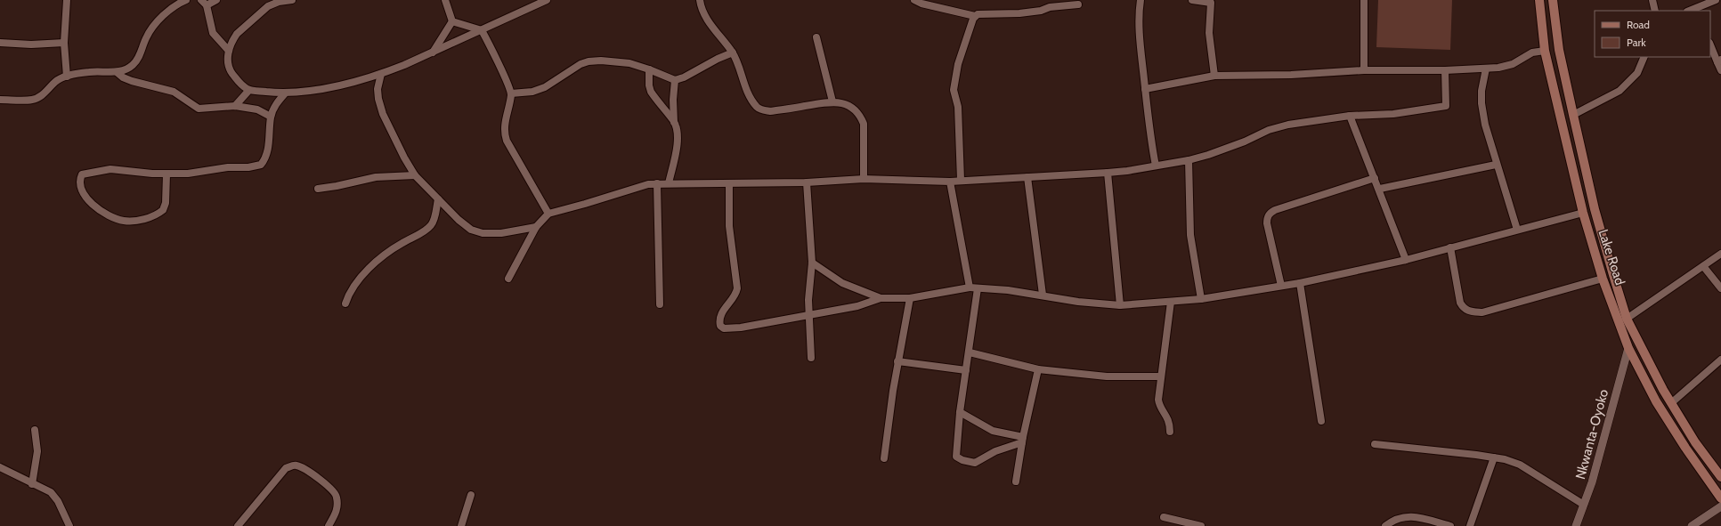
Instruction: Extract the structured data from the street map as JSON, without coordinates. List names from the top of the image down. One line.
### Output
{"streets":{"main road":["Lake Road"],"street":["Nkwanta-Oyoko"]},"crossings":[["Lake Road","Nkwanta-Oyoko"]],"legend":["Road","Park"]}
